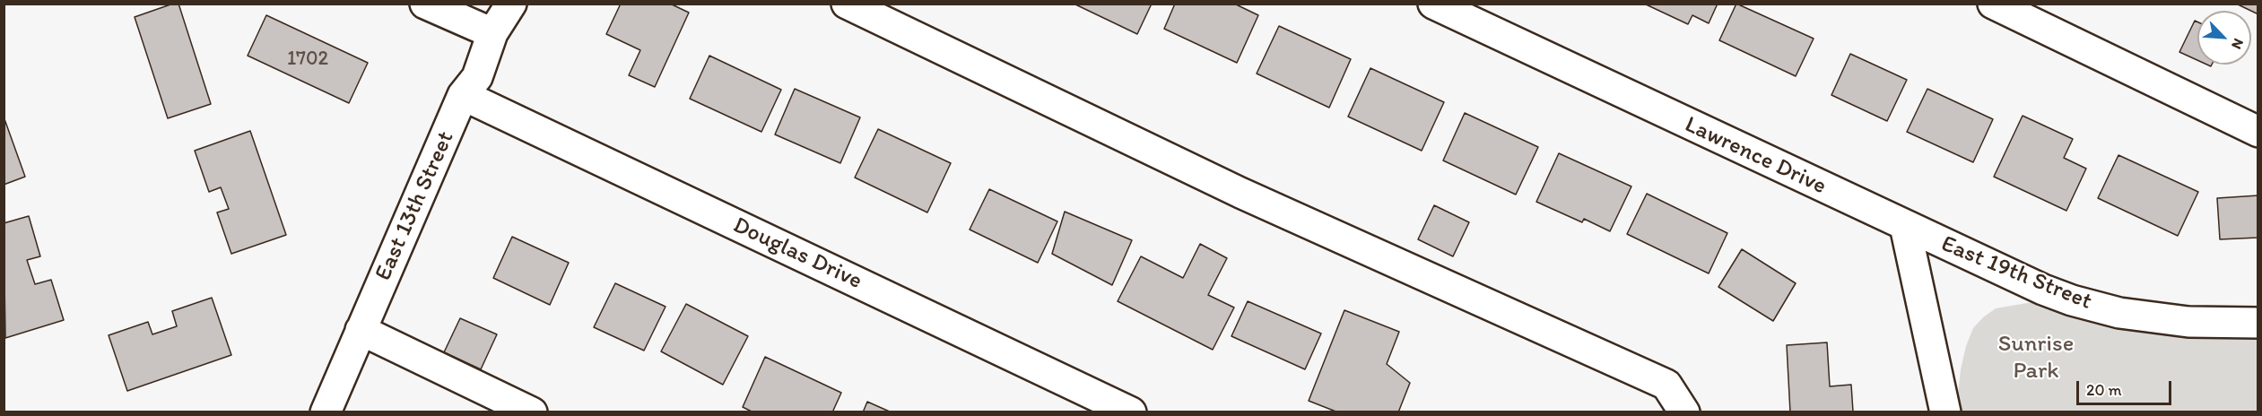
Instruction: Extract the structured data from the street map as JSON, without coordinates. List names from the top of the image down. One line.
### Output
{"streets":{"street":["Lawrence Drive","East 13th Street","Douglas Drive","East 19th Street"]},"crossings":[["Lawrence Drive","East 19th Street"],["East 13th Street","Douglas Drive"]],"parks":["Sunrise Park"],"house_numbers":["1702"],"scale_bar":"20 m","north":"bottom right"}
